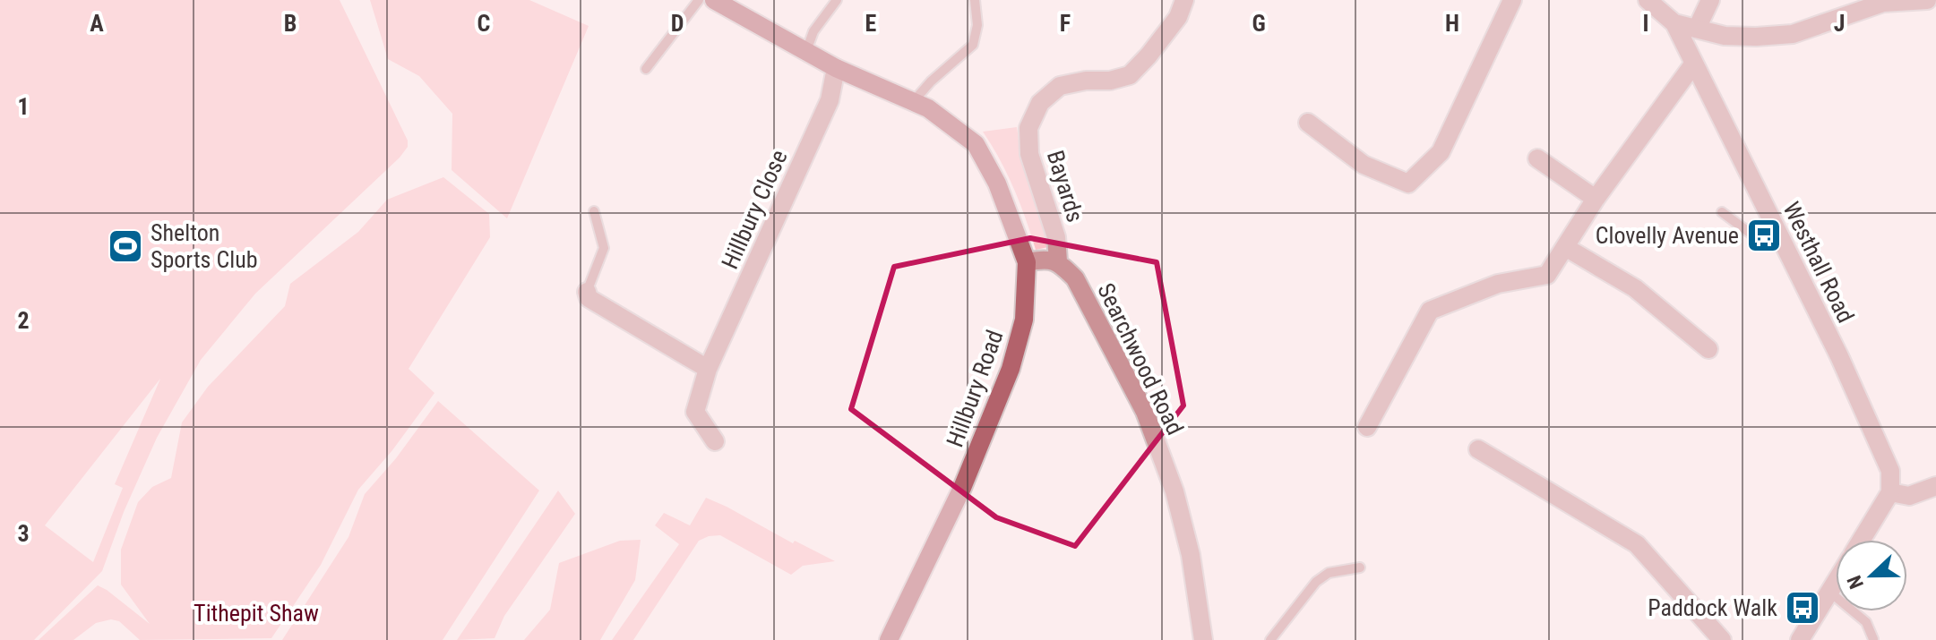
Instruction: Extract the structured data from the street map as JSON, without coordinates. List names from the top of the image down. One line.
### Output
{"streets":{"main road":["Hillbury Road"],"street":["Bayards","Hillbury Close","Westhall Road","Searchwood Road"]},"crossings":[["Bayards","Searchwood Road"],["Hillbury Close","Hillbury Road"]],"parks":["Tithepit Shaw"],"places":{"bus stop":["Clovelly Avenue","Paddock Walk"],"sports":["Shelton Sports Club"]},"north":"left","grid":{"columns":["A","B","C","D","E","F","G","H","I","J"],"rows":["1","2","3"]}}
